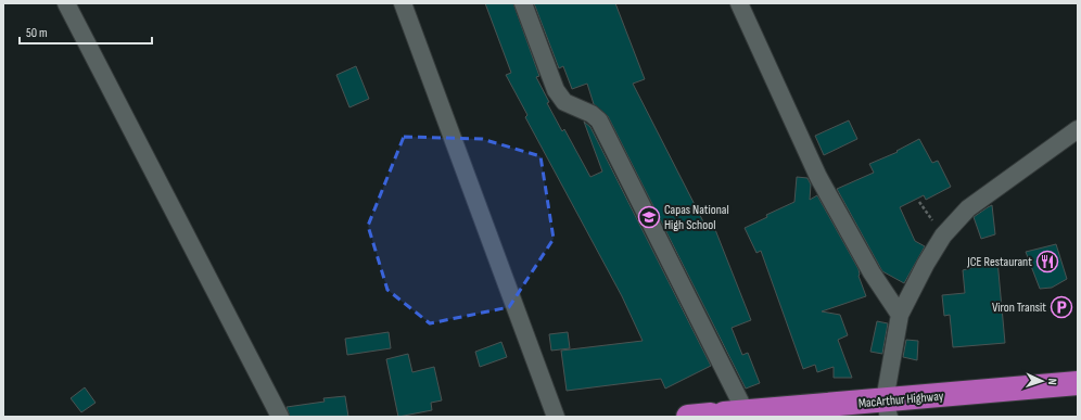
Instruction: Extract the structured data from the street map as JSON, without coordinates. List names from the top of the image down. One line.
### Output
{"streets":{"highway":["MacArthur Highway"]},"places":{"school or university":["Capas National High School"],"restaurant":["JCE Restaurant"],"parking":["Viron Transit"]},"scale_bar":"50 m","north":"right"}
